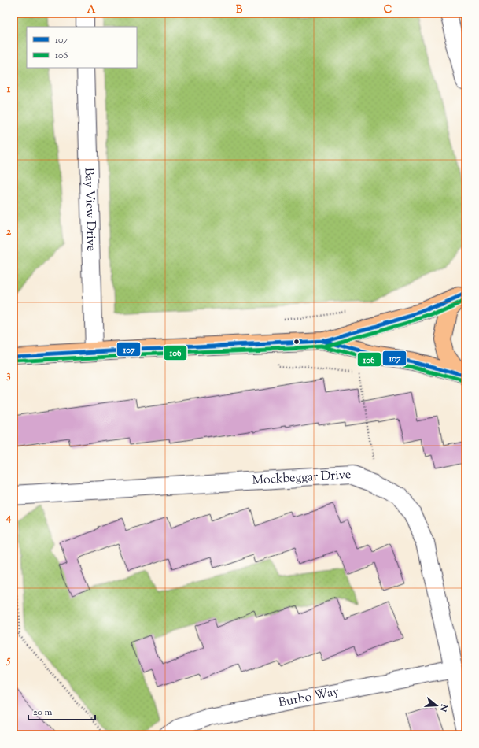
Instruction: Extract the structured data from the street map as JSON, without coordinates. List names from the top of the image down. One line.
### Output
{"streets":{"street":["Bay View Drive","Mockbeggar Drive","Burbo Way"]},"crossings":[["Mockbeggar Drive","Burbo Way"]],"lines":["transit line 107","transit line 106"],"legend":["107","106"],"scale_bar":"20 m","north":"right","grid":{"columns":["A","B","C"],"rows":["1","2","3","4","5"]}}
